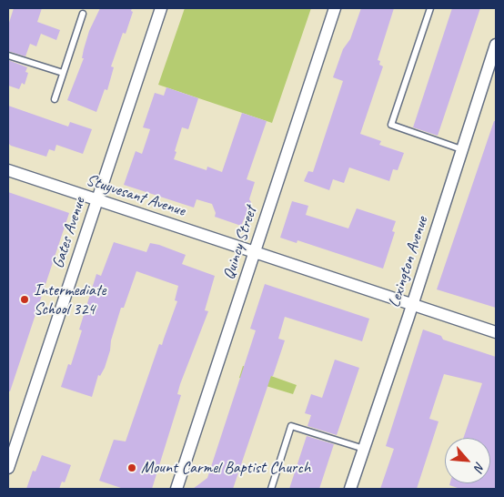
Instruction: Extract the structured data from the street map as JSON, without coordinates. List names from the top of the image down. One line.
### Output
{"streets":{"street":["Stuyvesant Avenue","Gates Avenue","Quincy Street","Lexington Avenue"]},"crossings":[["Stuyvesant Avenue","Gates Avenue"],["Stuyvesant Avenue","Quincy Street"],["Stuyvesant Avenue","Lexington Avenue"]],"places":["Intermediate School 324","Mount Carmel Baptist Church"],"north":"bottom right"}
